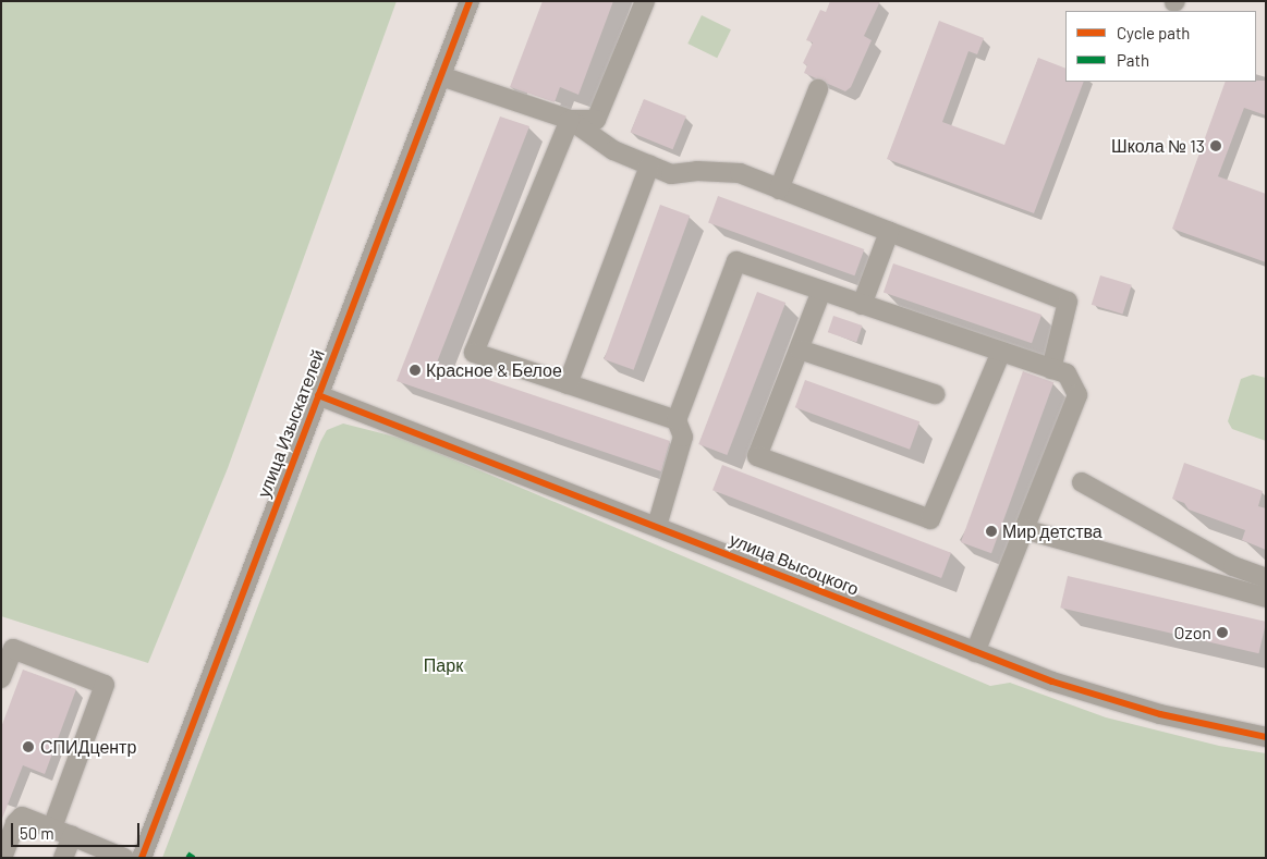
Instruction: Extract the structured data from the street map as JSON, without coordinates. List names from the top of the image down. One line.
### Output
{"streets":{"street":["улица Изыскателей","улица Высоцкого"]},"crossings":[["улица Изыскателей","улица Высоцкого"]],"parks":["Парк"],"places":["Школа № 13","Красное & Белое","Мир детства","Ozon","СПИДцентр"],"legend":["Cycle path","Path"],"scale_bar":"50 m"}
